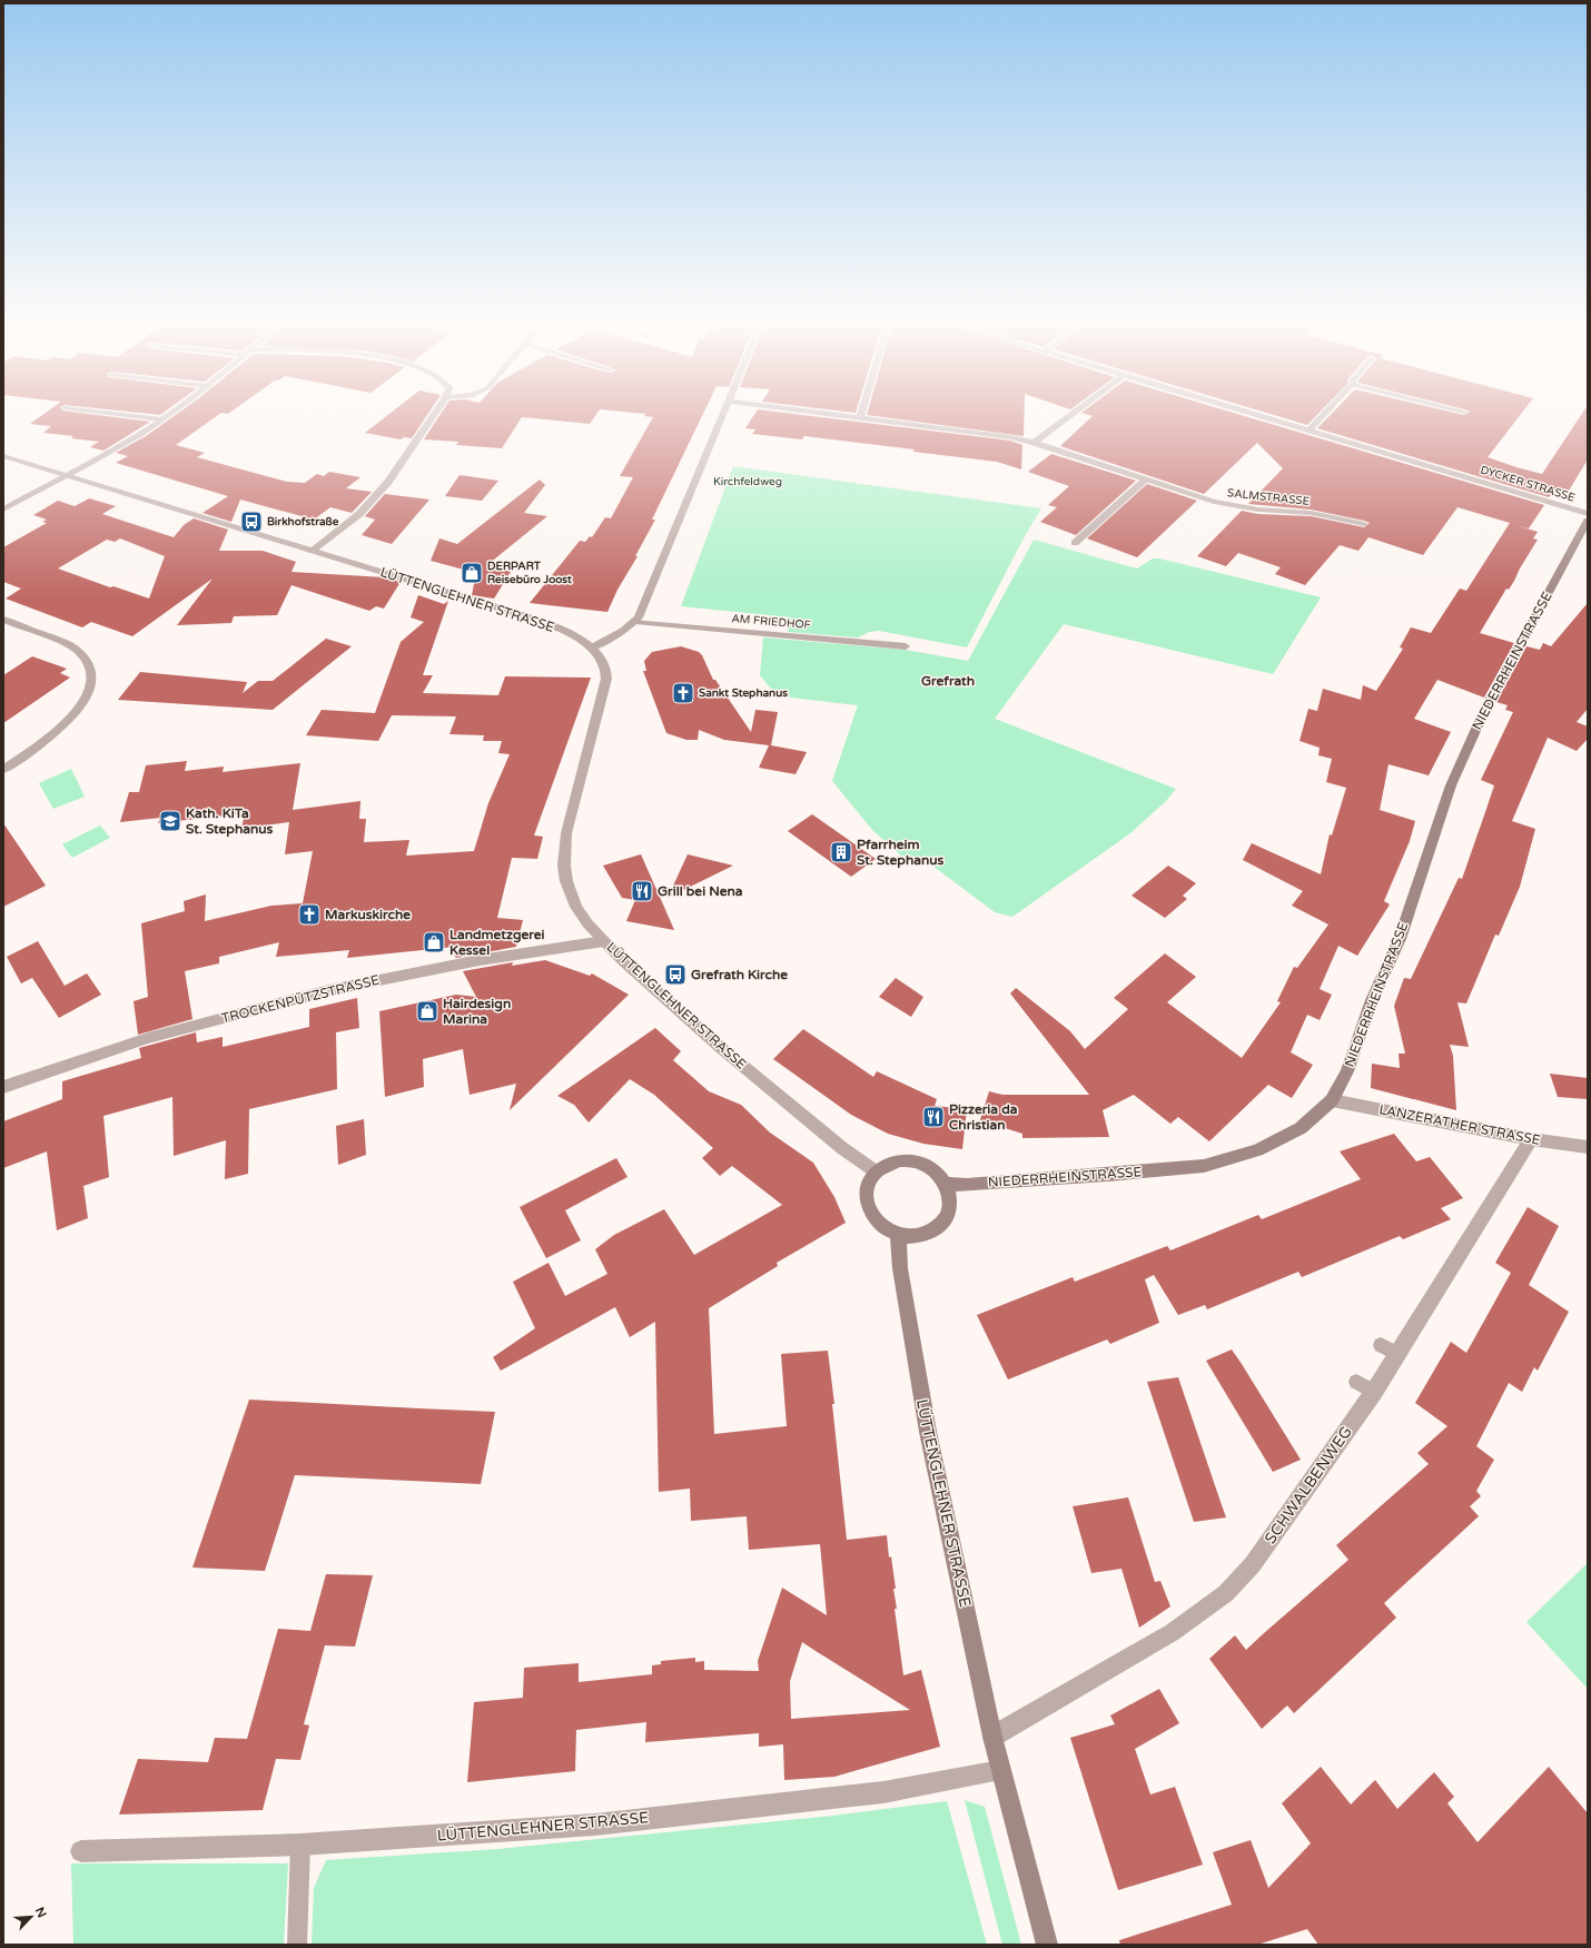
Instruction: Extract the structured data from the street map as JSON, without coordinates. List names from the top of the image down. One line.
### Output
{"streets":{"main road":["LÜTTENGLEHNER STRASSE","NIEDERRHEINSTRASSE"],"street":["DYCKER STRASSE","SALMSTRASSE","TROCKENPÜTZSTRASSE","LANZERATHER STRASSE","SCHWALBENWEG"],"lane":["AM FRIEDHOF"]},"crossings":[["LÜTTENGLEHNER STRASSE","NIEDERRHEINSTRASSE"],["LÜTTENGLEHNER STRASSE","TROCKENPÜTZSTRASSE"],["LÜTTENGLEHNER STRASSE","SCHWALBENWEG"],["NIEDERRHEINSTRASSE","LANZERATHER STRASSE"],["LANZERATHER STRASSE","SCHWALBENWEG"]],"districts":["Grefrath"],"parks":["Kirchfeldweg"],"places":{"bus stop":["Birkhofstraße","Grefrath Kirche"],"shop":["DERPART Reisebüro Joost","Landmetzgerei Kessel","Hairdesign Marina"],"church":["Sankt Stephanus","Markuskirche"],"school or university":["Kath. KiTa St. Stephanus"],"building":["Pfarrheim St. Stephanus"],"restaurant":["Grill bei Nena","Pizzeria da Christian"]},"north":"top right"}
